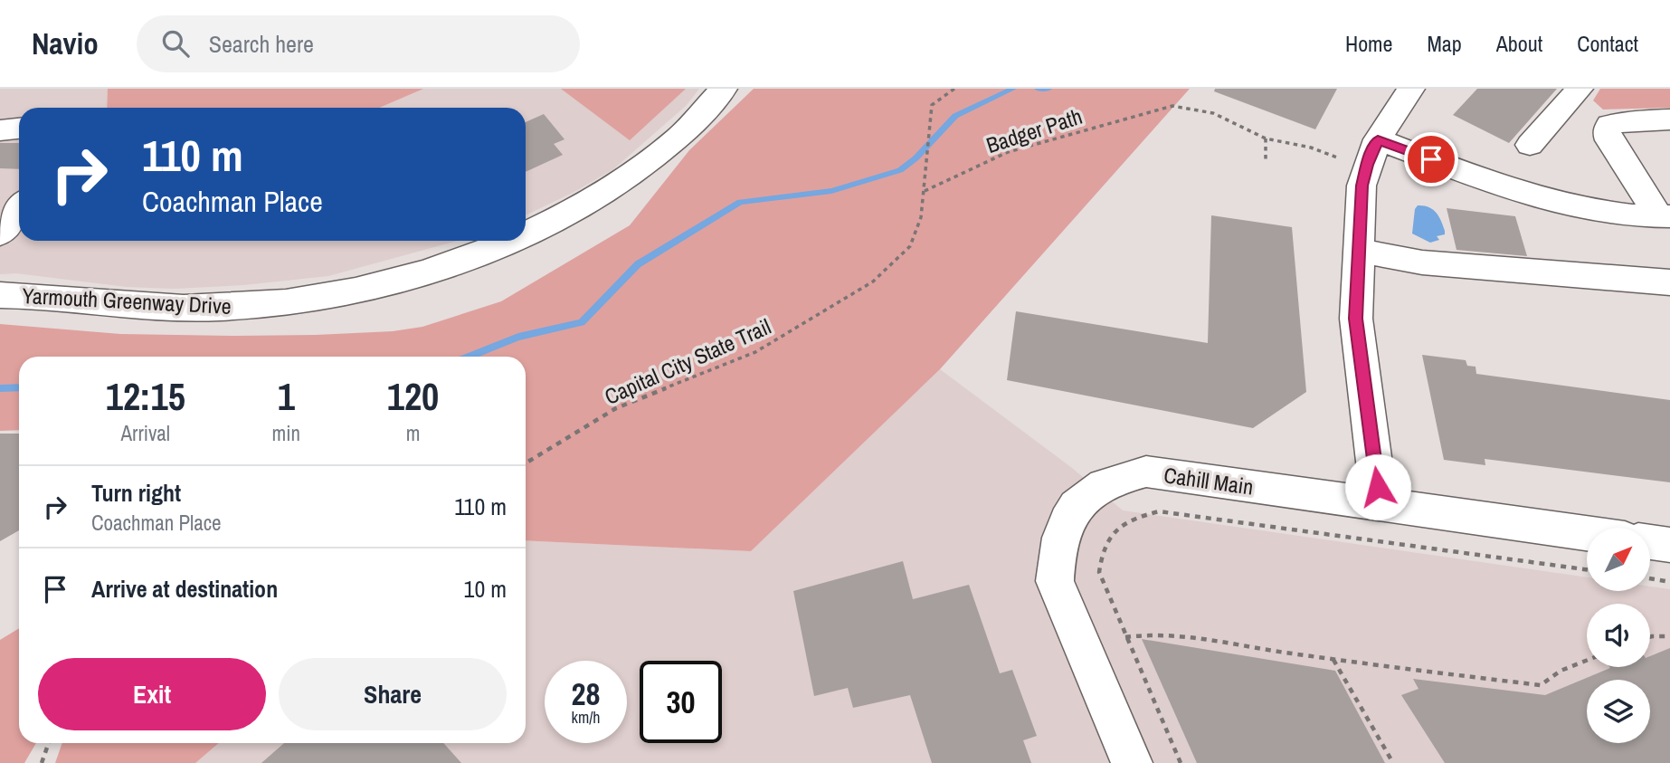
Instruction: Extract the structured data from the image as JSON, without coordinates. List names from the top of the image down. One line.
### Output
{"streets":{"street":["Yarmouth Greenway Drive","Cahill Main"],"path":["Badger Path","Capital City State Trail"]},"crossings":[["Badger Path","Capital City State Trail"]],"north":"top right","page":{"header":"Navio","search":"Search here","nav":["Home","Map","About","Contact"],"turn":["110 m","Coachman Place"],"eta":["12:15","Arrival","1","min","120","m"],"list":[{"name":"Turn right","note":"Coachman Place","value":"110 m"},{"name":"Arrive at destination","value":"10 m"}],"buttons":["Exit","Share"],"speed":"28 km/h","limit":"30"}}
